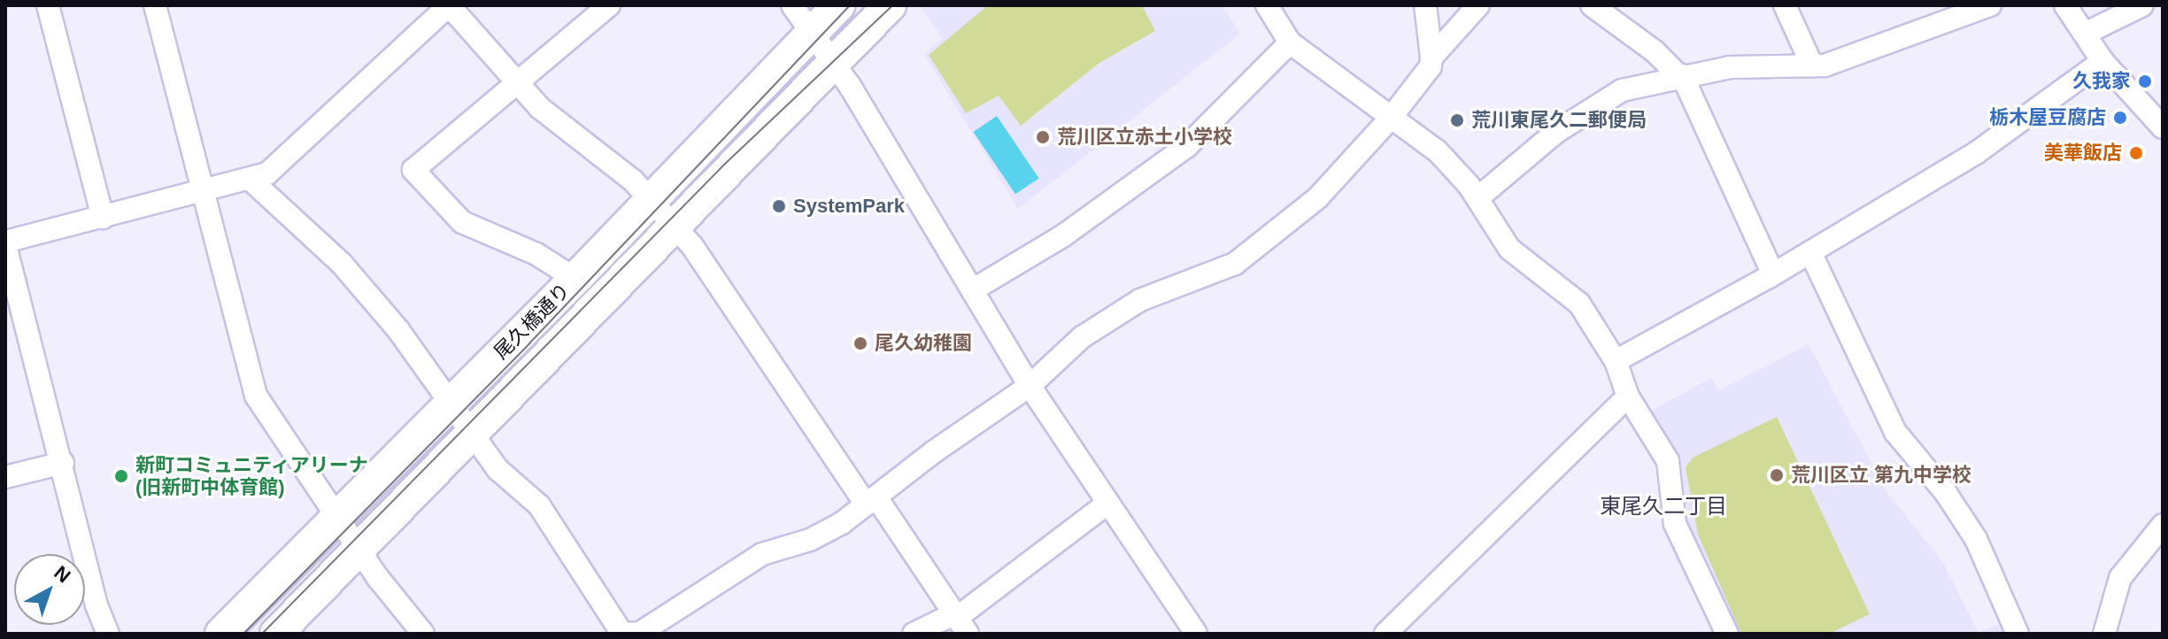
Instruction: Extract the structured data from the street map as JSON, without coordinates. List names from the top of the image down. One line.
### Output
{"streets":{"main road":["尾久橋通り"]},"districts":["東尾久二丁目"],"places":["久我家","栃木屋豆腐店","荒川東尾久二郵便局","荒川区立赤土小学校","美華飯店","SystemPark","尾久幼稚園","荒川区立 第九中学校","新町コミュニティアリーナ (旧新町中体育館)"],"north":"top right"}
